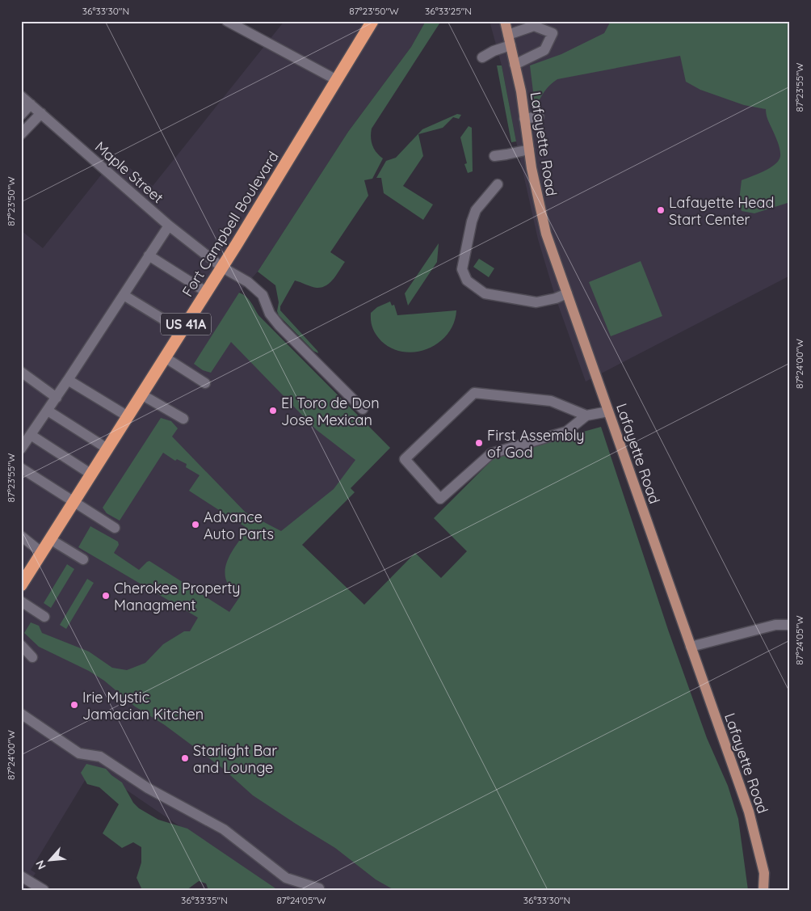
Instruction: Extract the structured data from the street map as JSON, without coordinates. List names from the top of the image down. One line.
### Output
{"streets":{"highway":["Fort Campbell Boulevard","US 41A"],"main road":["Lafayette Road"],"street":["Maple Street"]},"crossings":[["Maple Street","Fort Campbell Boulevard"]],"places":["Lafayette Head Start Center","El Toro de Don Jose Mexican","First Assembly of God","Advance Auto Parts","Cherokee Property Managment","Irie Mystic Jamacian Kitchen","Starlight Bar and Lounge"],"north":"bottom left","coordinates":["36°33'30\"N","87°23'50\"W","36°33'25\"N","87°23'55\"W","87°24'00\"W","87°24'05\"W","36°33'35\"N"]}
